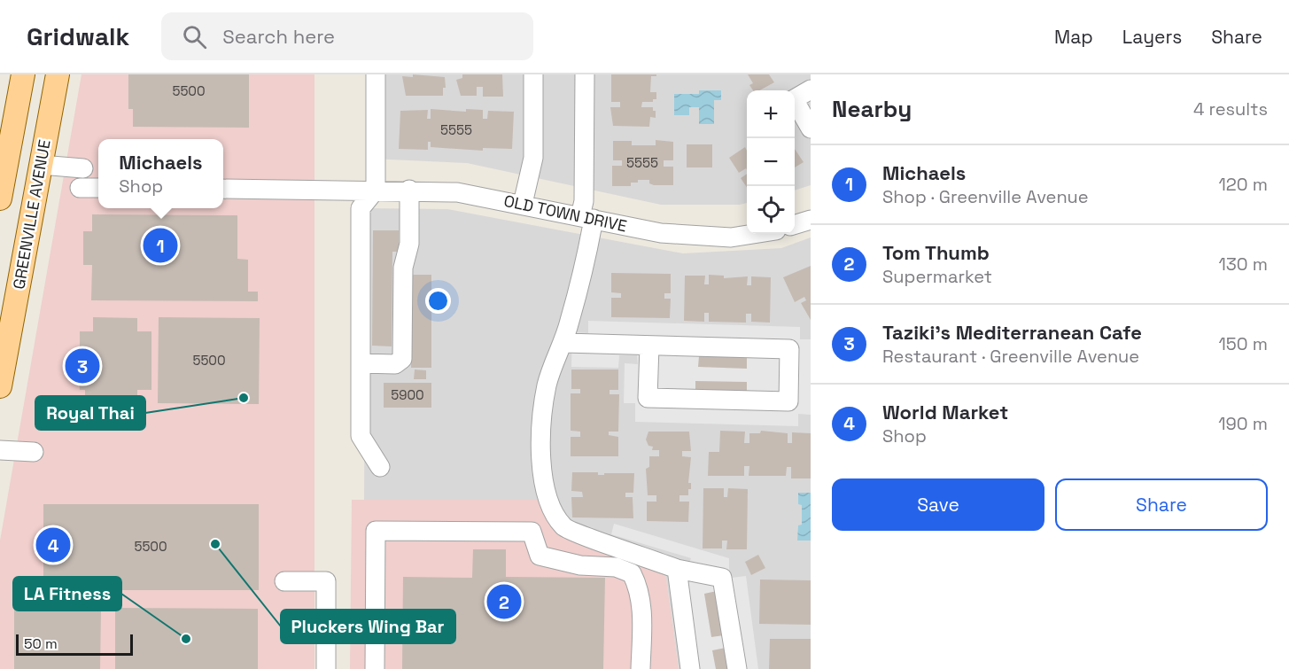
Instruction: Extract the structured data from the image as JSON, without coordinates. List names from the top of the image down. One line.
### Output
{"streets":{"main road":["GREENVILLE AVENUE"],"street":["OLD TOWN DRIVE"]},"places":["Royal Thai","Pluckers Wing Bar","LA Fitness"],"house_numbers":["5500","5555","5555","5500","5900","5500"],"scale_bar":"50 m","page":{"header":"Gridwalk","search":"Search here","nav":["Map","Layers","Share"],"heading":["Nearby","4 results"],"map_buttons":["+","−"],"popup":["Michaels","Shop"],"list":[{"mark":"1","name":"Michaels","note":"Shop · Greenville Avenue","value":"120 m"},{"mark":"2","name":"Tom Thumb","note":"Supermarket","value":"130 m"},{"mark":"3","name":"Taziki's Mediterranean Cafe","note":"Restaurant · Greenville Avenue","value":"150 m"},{"mark":"4","name":"World Market","note":"Shop","value":"190 m"}],"pins":["1","3","4","2"],"buttons":["Save","Share"],"scale":"50 m"}}
